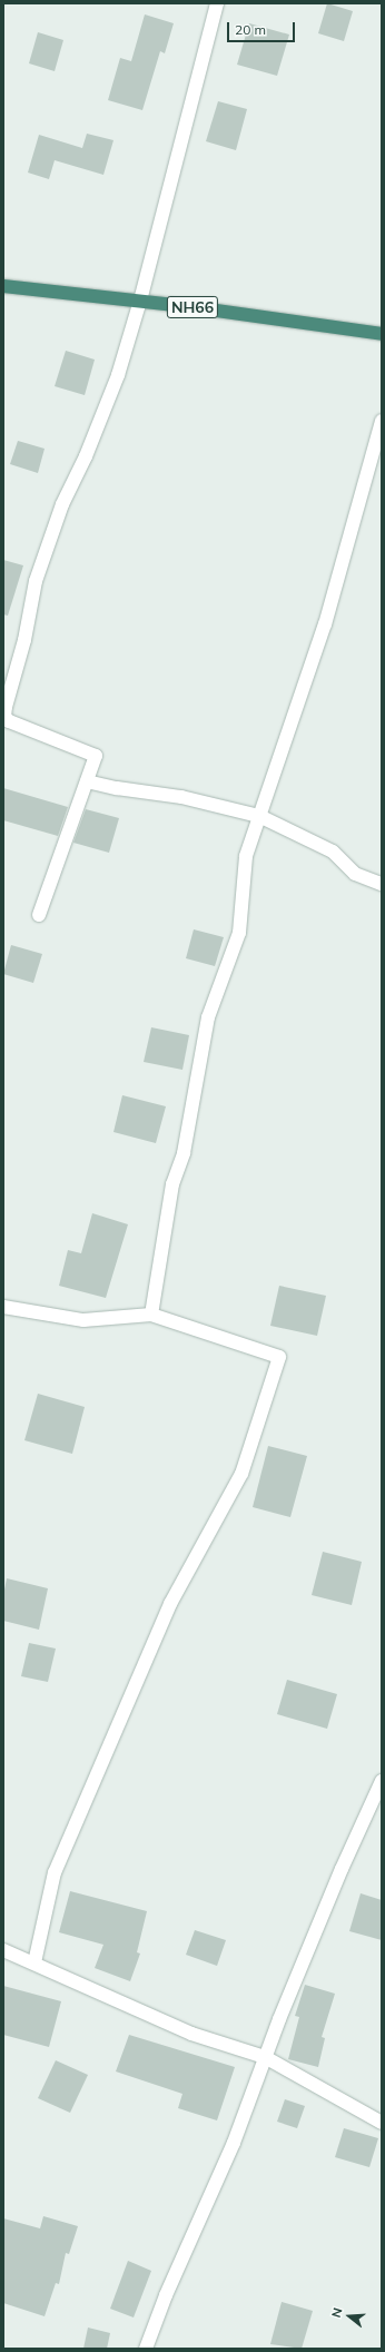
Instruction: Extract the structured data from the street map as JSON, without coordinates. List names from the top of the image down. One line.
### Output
{"streets":{"highway":["NH66"]},"scale_bar":"20 m","north":"left"}
